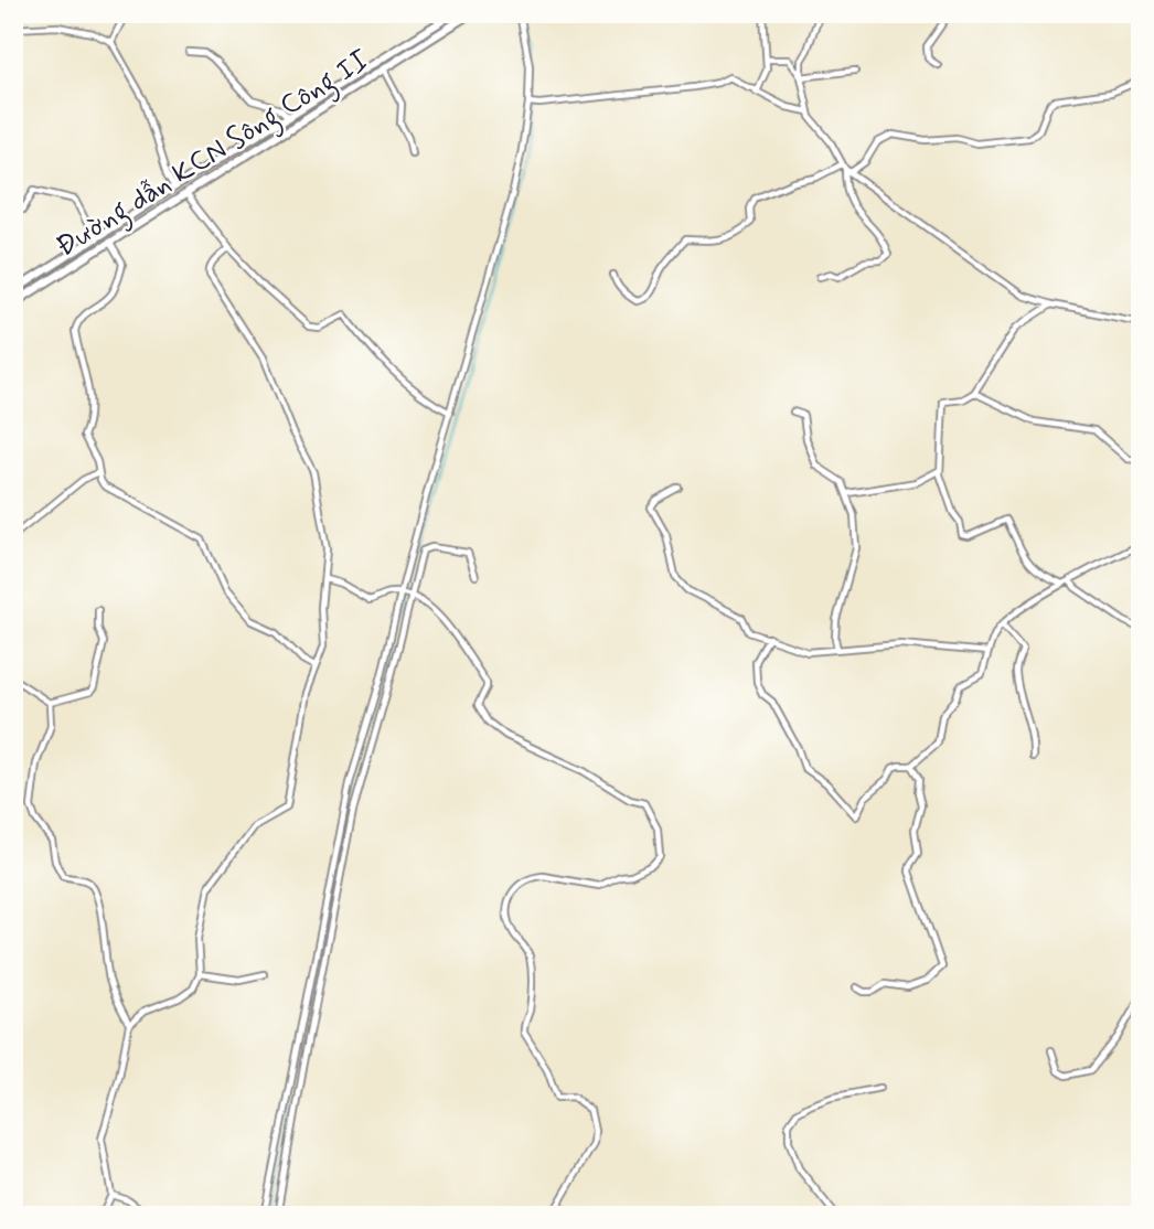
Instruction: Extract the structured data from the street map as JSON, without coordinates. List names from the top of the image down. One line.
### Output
{"streets":{"street":["Đường dẫn KCN Sông Công II"]}}
